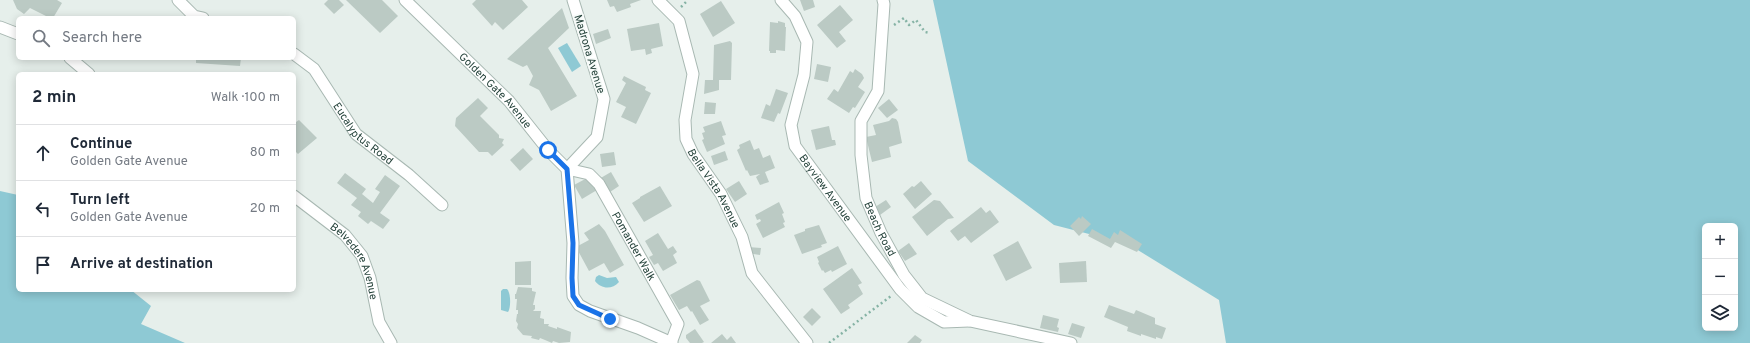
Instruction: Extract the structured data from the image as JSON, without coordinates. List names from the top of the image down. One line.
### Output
{"streets":{"street":["Madrona Avenue","Golden Gate Avenue","Eucalyptus Road","Bella Vista Avenue","Bayview Avenue","Beach Road","Pomander Walk","Belvedere Avenue"]},"crossings":[["Madrona Avenue","Golden Gate Avenue"],["Madrona Avenue","Pomander Walk"],["Golden Gate Avenue","Pomander Walk"],["Bayview Avenue","Beach Road"]],"page":{"search":"Search here","heading":["2 min","Walk · 100 m"],"list":[["Continue","Golden Gate Avenue","80 m"],["Turn left","Golden Gate Avenue","20 m"],"Arrive at destination"],"map_buttons":["+","−"]}}
